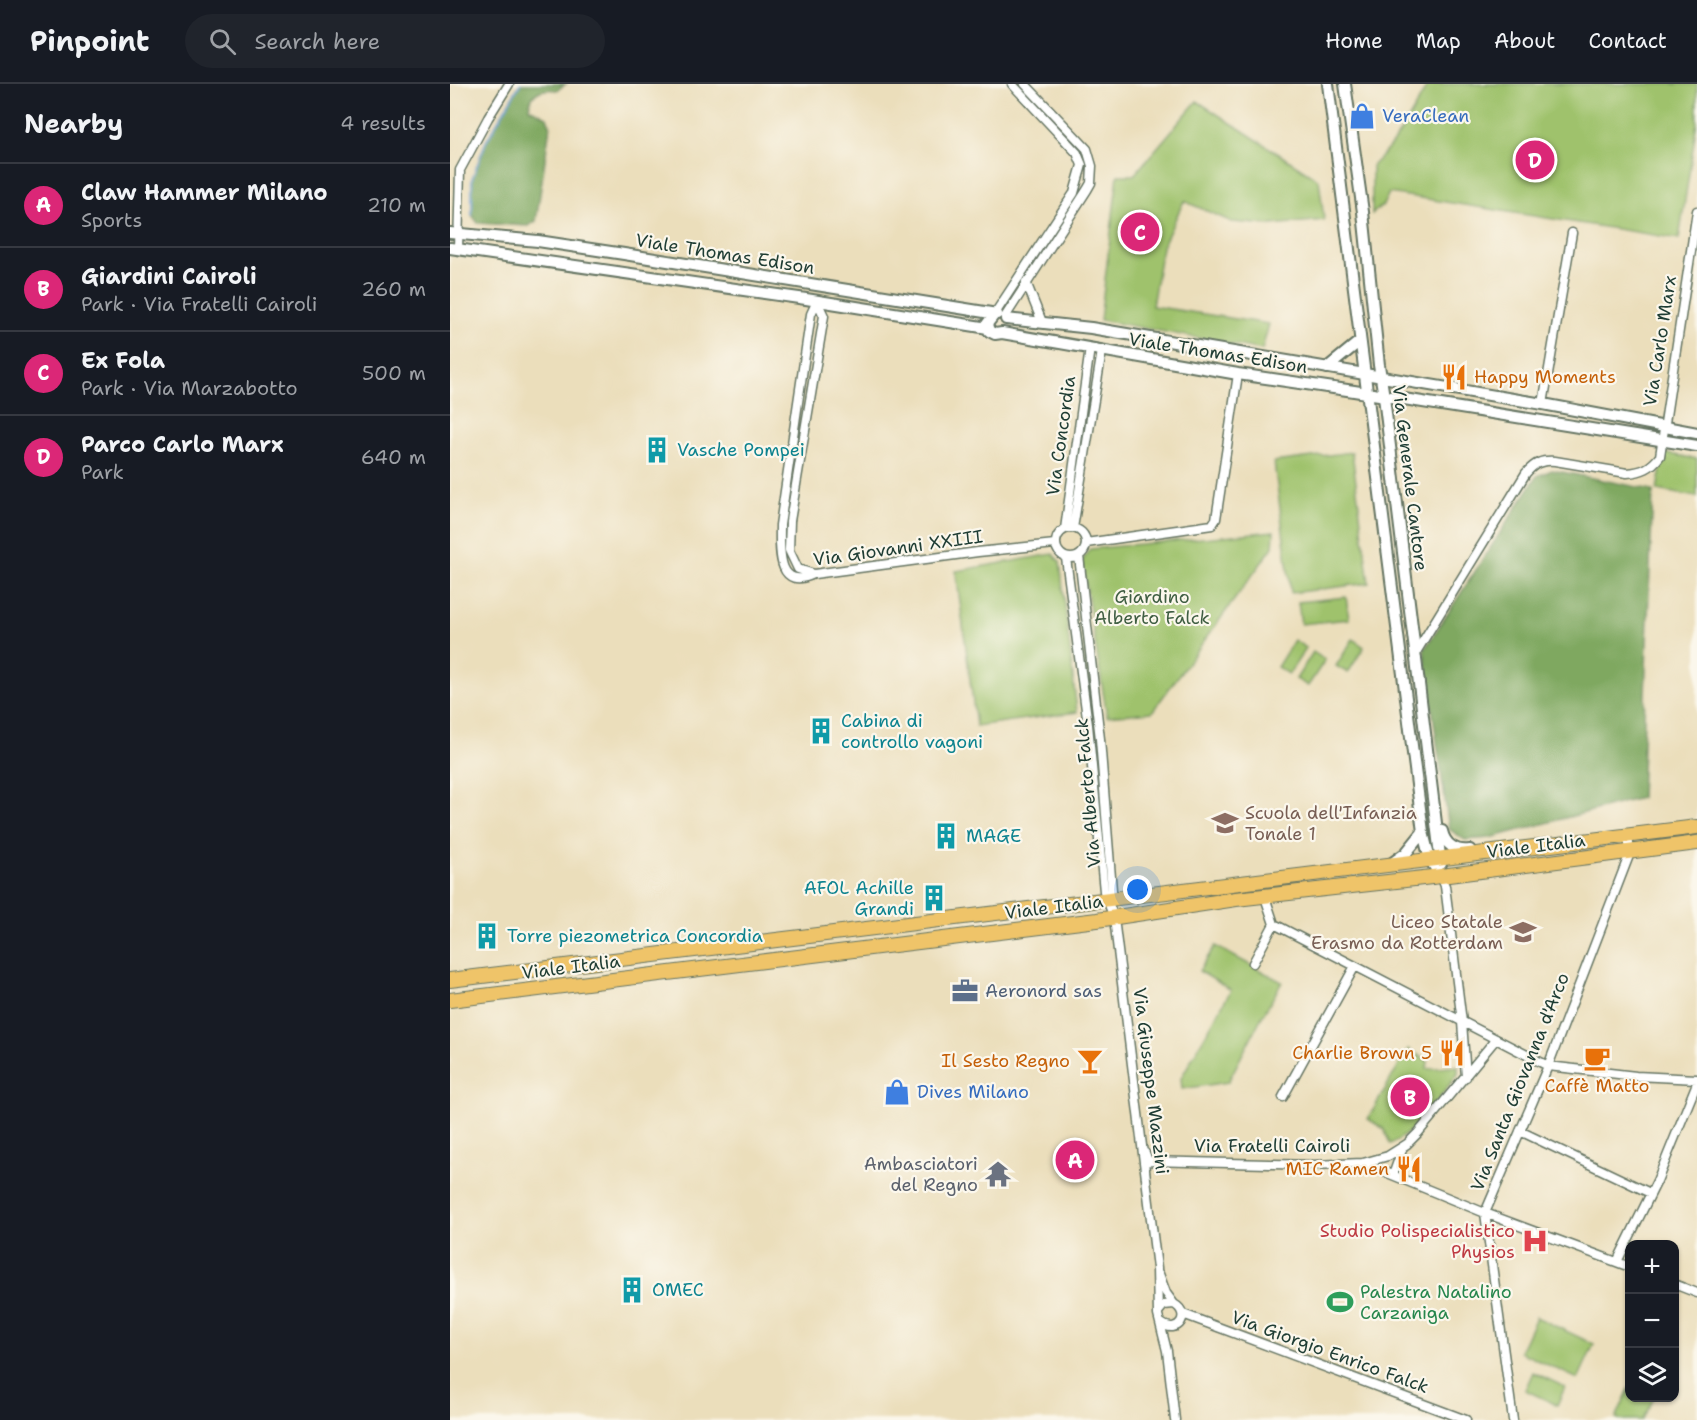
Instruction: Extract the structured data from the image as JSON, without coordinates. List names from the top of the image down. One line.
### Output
{"streets":{"main road":["Viale Italia"],"street":["Viale Thomas Edison","Via Carlo Marx","Via Concordia","Via Generale Cantore","Via Giovanni XXIII","Via Alberto Falck","Via Giuseppe Mazzini","Via Santa Giovanna d'Arco","Via Fratelli Cairoli","Via Giorgio Enrico Falck"]},"crossings":[["Viale Thomas Edison","Via Carlo Marx"],["Viale Thomas Edison","Via Concordia"],["Viale Thomas Edison","Via Generale Cantore"],["Viale Thomas Edison","Via Giovanni XXIII"],["Via Carlo Marx","Via Generale Cantore"],["Via Concordia","Via Giovanni XXIII"],["Via Concordia","Via Alberto Falck"],["Via Generale Cantore","Viale Italia"],["Via Generale Cantore","Via Fratelli Cairoli"],["Via Giovanni XXIII","Via Alberto Falck"],["Via Alberto Falck","Viale Italia"],["Via Alberto Falck","Via Giuseppe Mazzini"],["Viale Italia","Via Giuseppe Mazzini"],["Viale Italia","Via Santa Giovanna d'Arco"],["Via Giuseppe Mazzini","Via Fratelli Cairoli"],["Via Giuseppe Mazzini","Via Giorgio Enrico Falck"]],"parks":["Giardino Alberto Falck"],"places":{"shop":["VeraClean","Dives Milano"],"restaurant":["Happy Moments","Charlie Brown 5","MIC Ramen"],"building":["Vasche Pompei","Cabina di controllo vagoni","MAGE","AFOL Achille Grandi","Torre piezometrica Concordia","OMEC"],"school or university":["Scuola dell'Infanzia Tonale 1","Liceo Statale Erasmo da Rotterdam"],"office":["Aeronord sas"],"cafe":["Caffè Matto"],"bar":["Il Sesto Regno"],"temple":["Ambasciatori del Regno"],"hospital":["Studio Polispecialistico Physios"],"sports":["Palestra Natalino Carzaniga"]},"page":{"header":"Pinpoint","search":"Search here","nav":["Home","Map","About","Contact"],"heading":["Nearby","4 results"],"pins":["D","C","B","A"],"list":[{"mark":"A","name":"Claw Hammer Milano","note":"Sports","value":"210 m"},{"mark":"B","name":"Giardini Cairoli","note":"Park · Via Fratelli Cairoli","value":"260 m"},{"mark":"C","name":"Ex Fola","note":"Park · Via Marzabotto","value":"500 m"},{"mark":"D","name":"Parco Carlo Marx","note":"Park","value":"640 m"}],"map_buttons":["+","−"]}}
